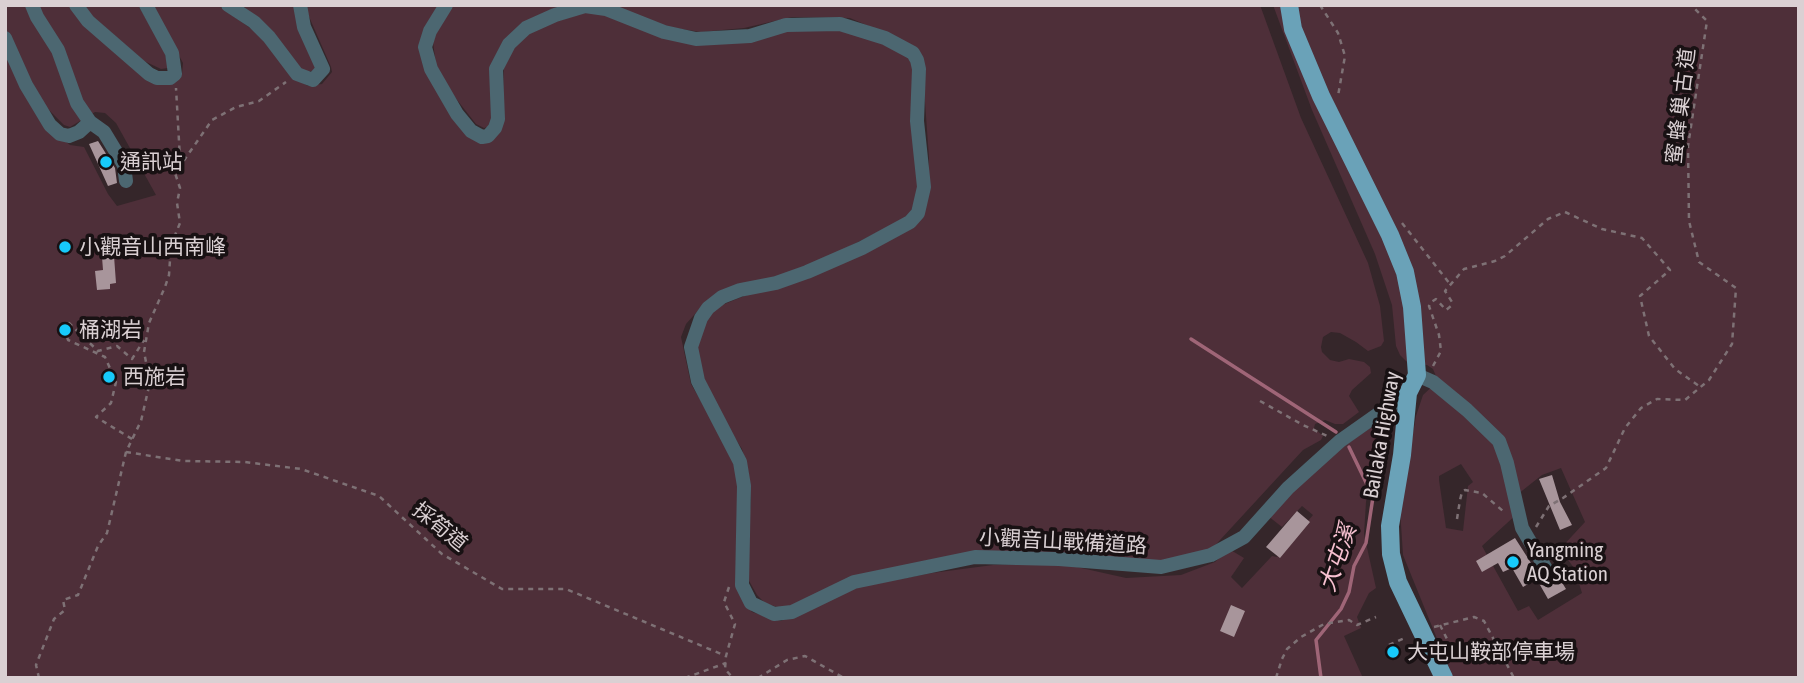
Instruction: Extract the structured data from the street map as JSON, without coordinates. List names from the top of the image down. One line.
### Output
{"streets":{"main road":["Bailaka Highway"],"street":["小觀音山戰備道路"],"path":["蜜 蜂 巢 古 道","採筍道"]},"water":["大屯溪"],"places":["通訊站","小觀音山西南峰","桶湖岩","西施岩","Yangming AQ Station","大屯山鞍部停車場"]}
